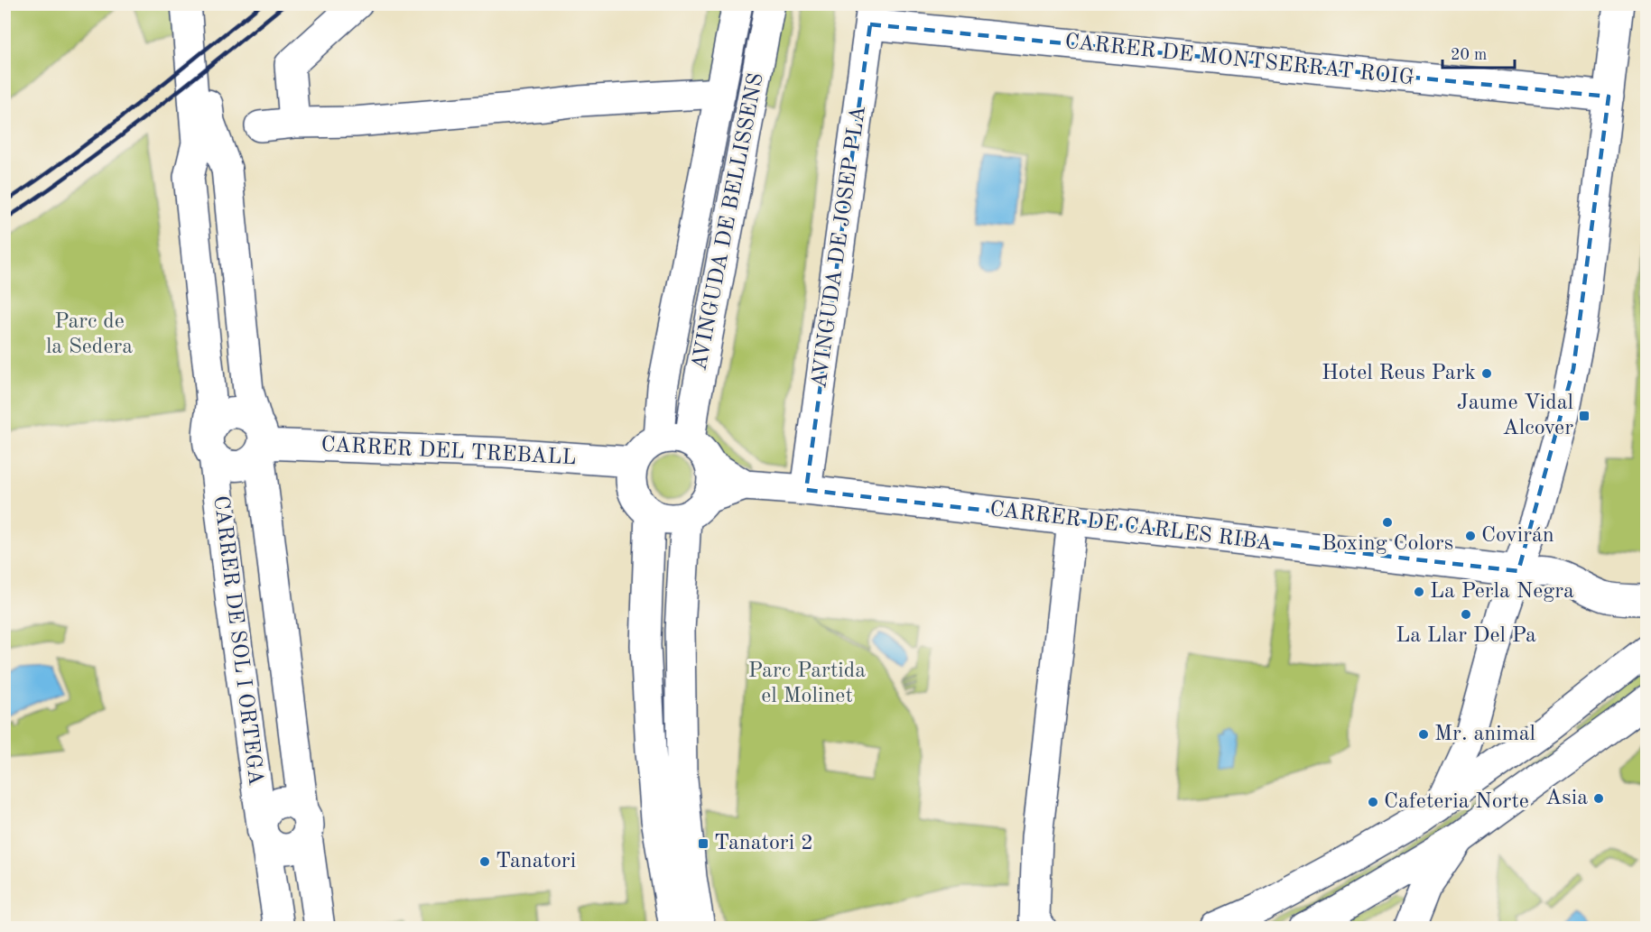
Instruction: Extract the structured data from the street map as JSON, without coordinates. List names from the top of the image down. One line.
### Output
{"streets":{"street":["CARRER DE MONTSERRAT ROIG","AVINGUDA DE BELLISSENS","AVINGUDA DE JOSEP PLA","CARRER DEL TREBALL","CARRER DE CARLES RIBA","CARRER DE SOL I ORTEGA"]},"crossings":[["CARRER DE MONTSERRAT ROIG","AVINGUDA DE JOSEP PLA"],["AVINGUDA DE BELLISSENS","CARRER DEL TREBALL"],["AVINGUDA DE BELLISSENS","CARRER DE CARLES RIBA"],["AVINGUDA DE JOSEP PLA","CARRER DE CARLES RIBA"],["CARRER DEL TREBALL","CARRER DE CARLES RIBA"],["CARRER DEL TREBALL","CARRER DE SOL I ORTEGA"]],"parks":["Parc de la Sedera","Parc Partida el Molinet"],"places":{"other":["Hotel Reus Park","Boxing Colors","Covirán","La Perla Negra","La Llar Del Pa","Mr. animal","Asia","Cafeteria Norte","Tanatori"],"transit":["Jaume Vidal Alcover","Tanatori 2"]},"scale_bar":"20 m"}
